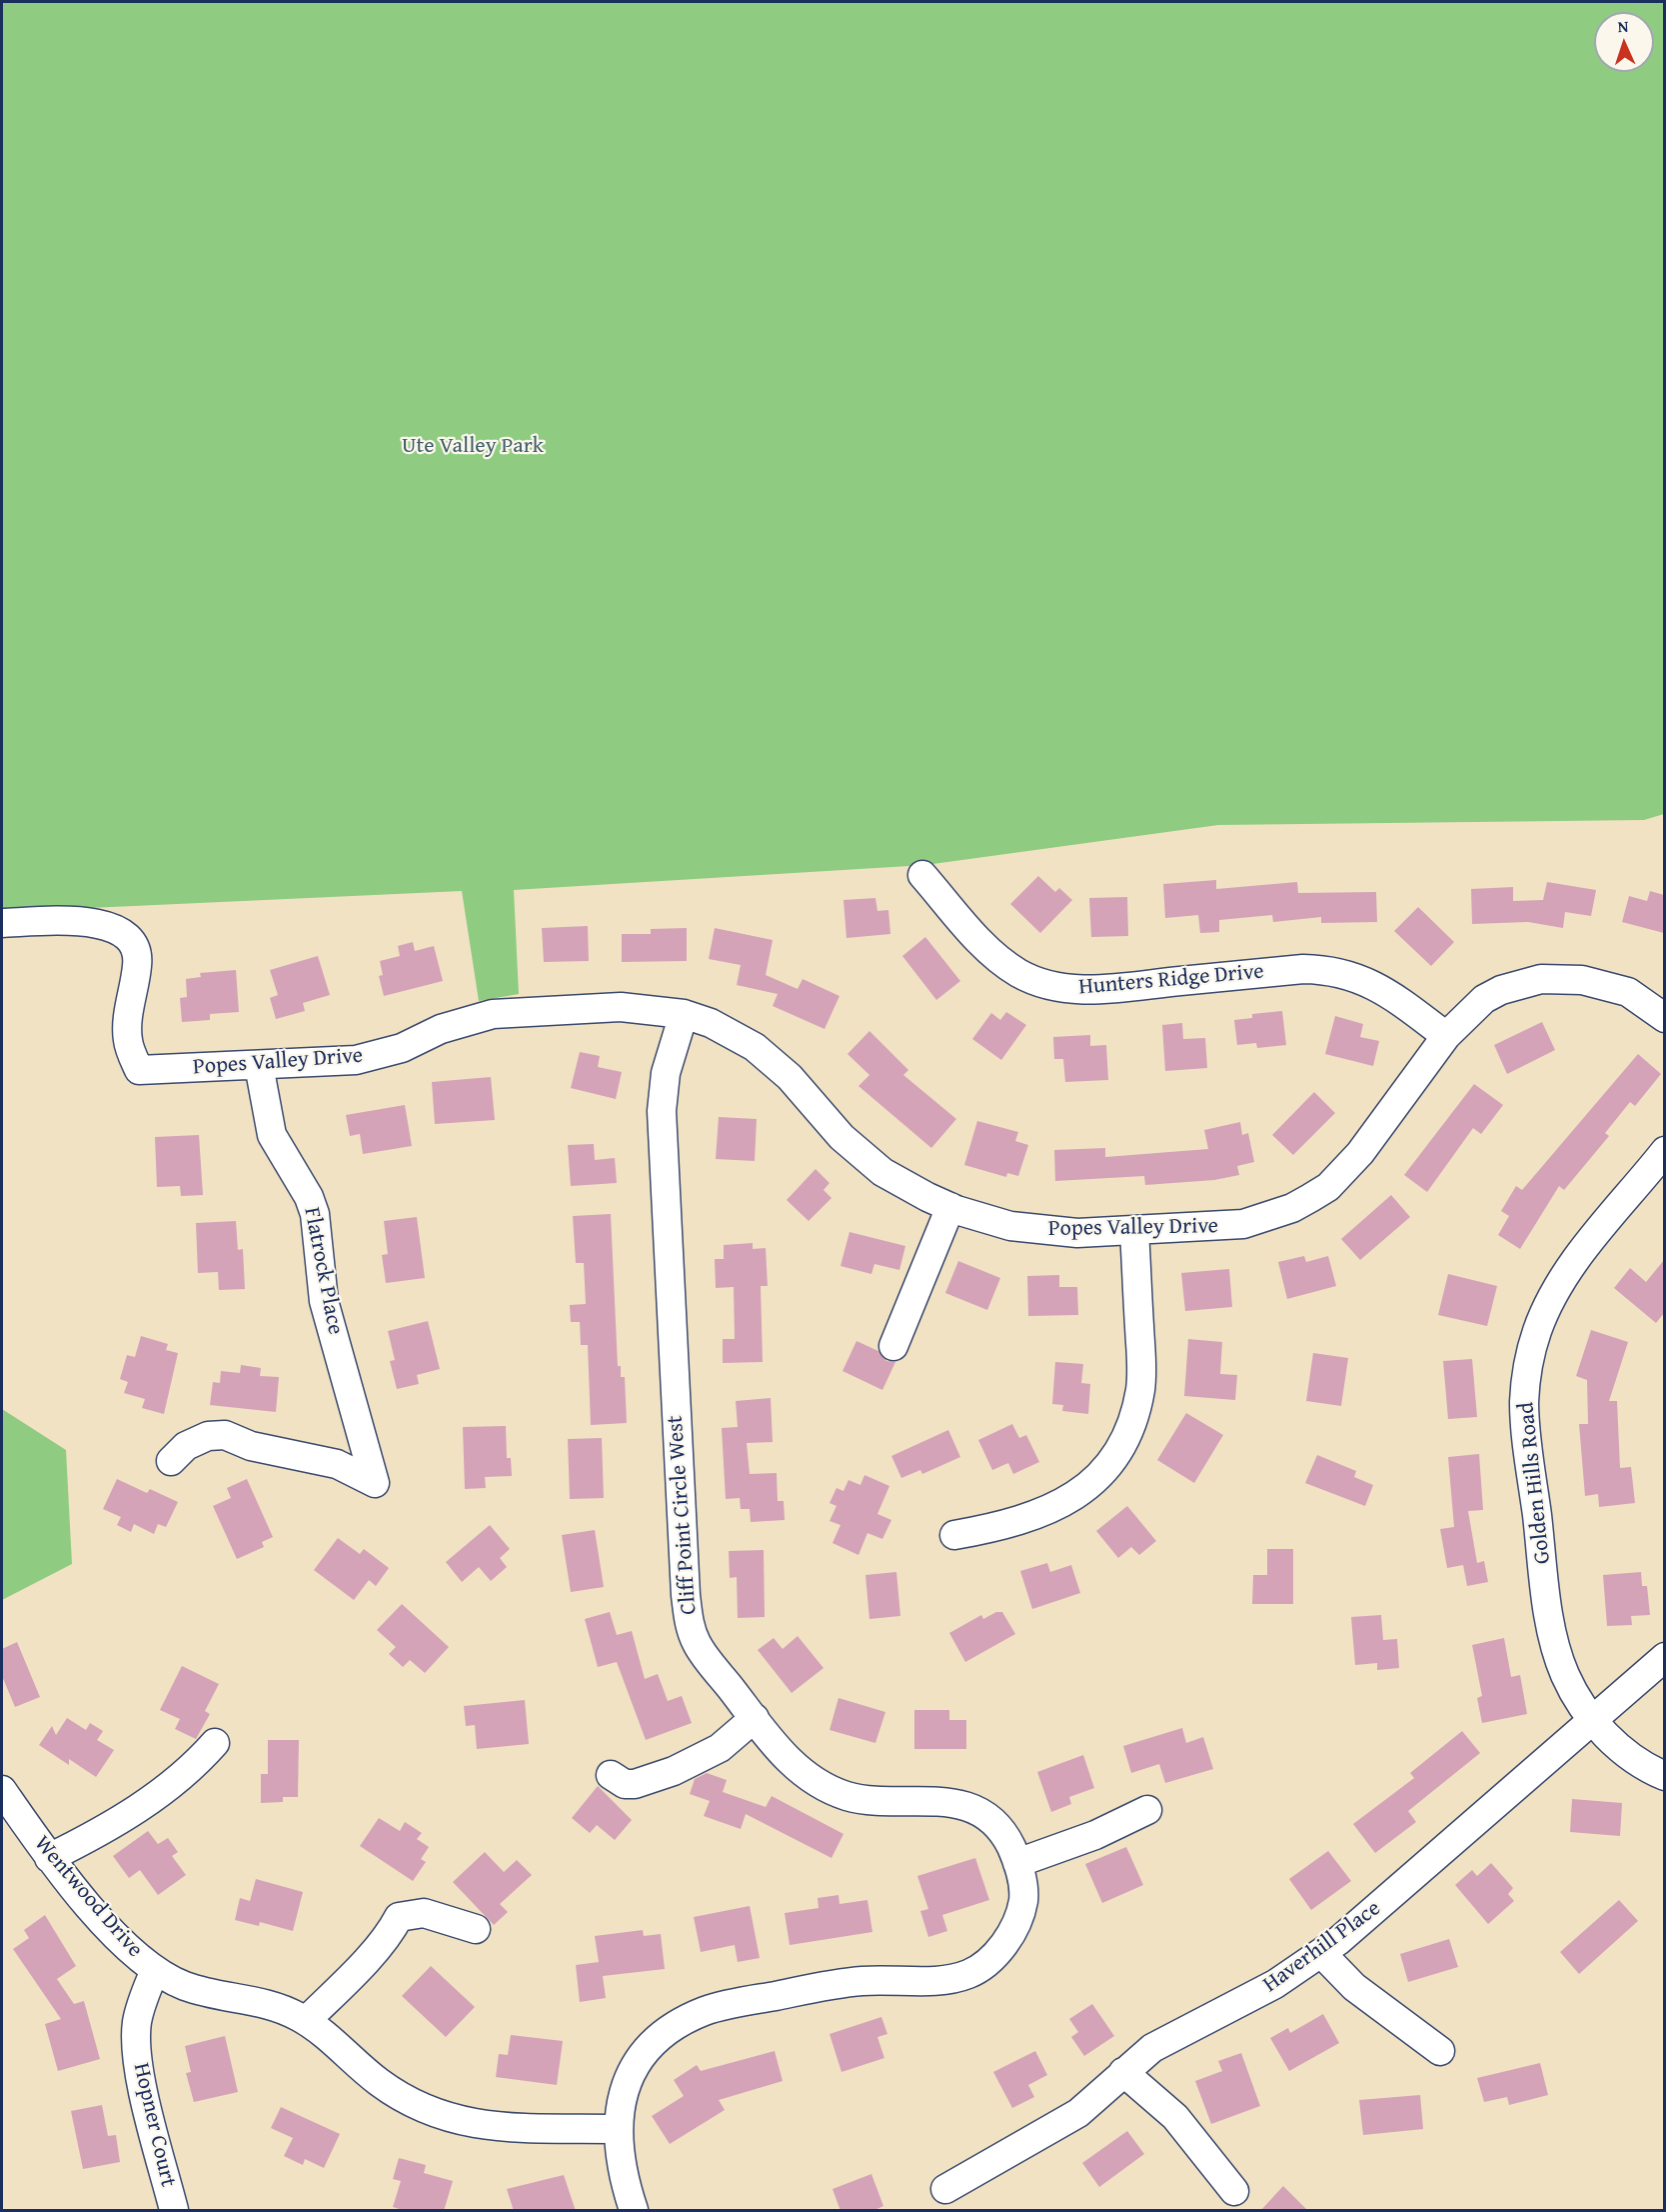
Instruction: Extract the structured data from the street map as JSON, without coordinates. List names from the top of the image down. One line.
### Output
{"streets":{"street":["Hunters Ridge Drive","Popes Valley Drive","Flatrock Place","Golden Hills Road","Cliff Point Circle West","Wentwood Drive","Haverhill Place","Hopner Court"]},"crossings":[["Hunters Ridge Drive","Popes Valley Drive"],["Popes Valley Drive","Flatrock Place"],["Popes Valley Drive","Cliff Point Circle West"],["Golden Hills Road","Haverhill Place"],["Cliff Point Circle West","Wentwood Drive"],["Wentwood Drive","Hopner Court"]],"parks":["Ute Valley Park"],"north":"top"}
